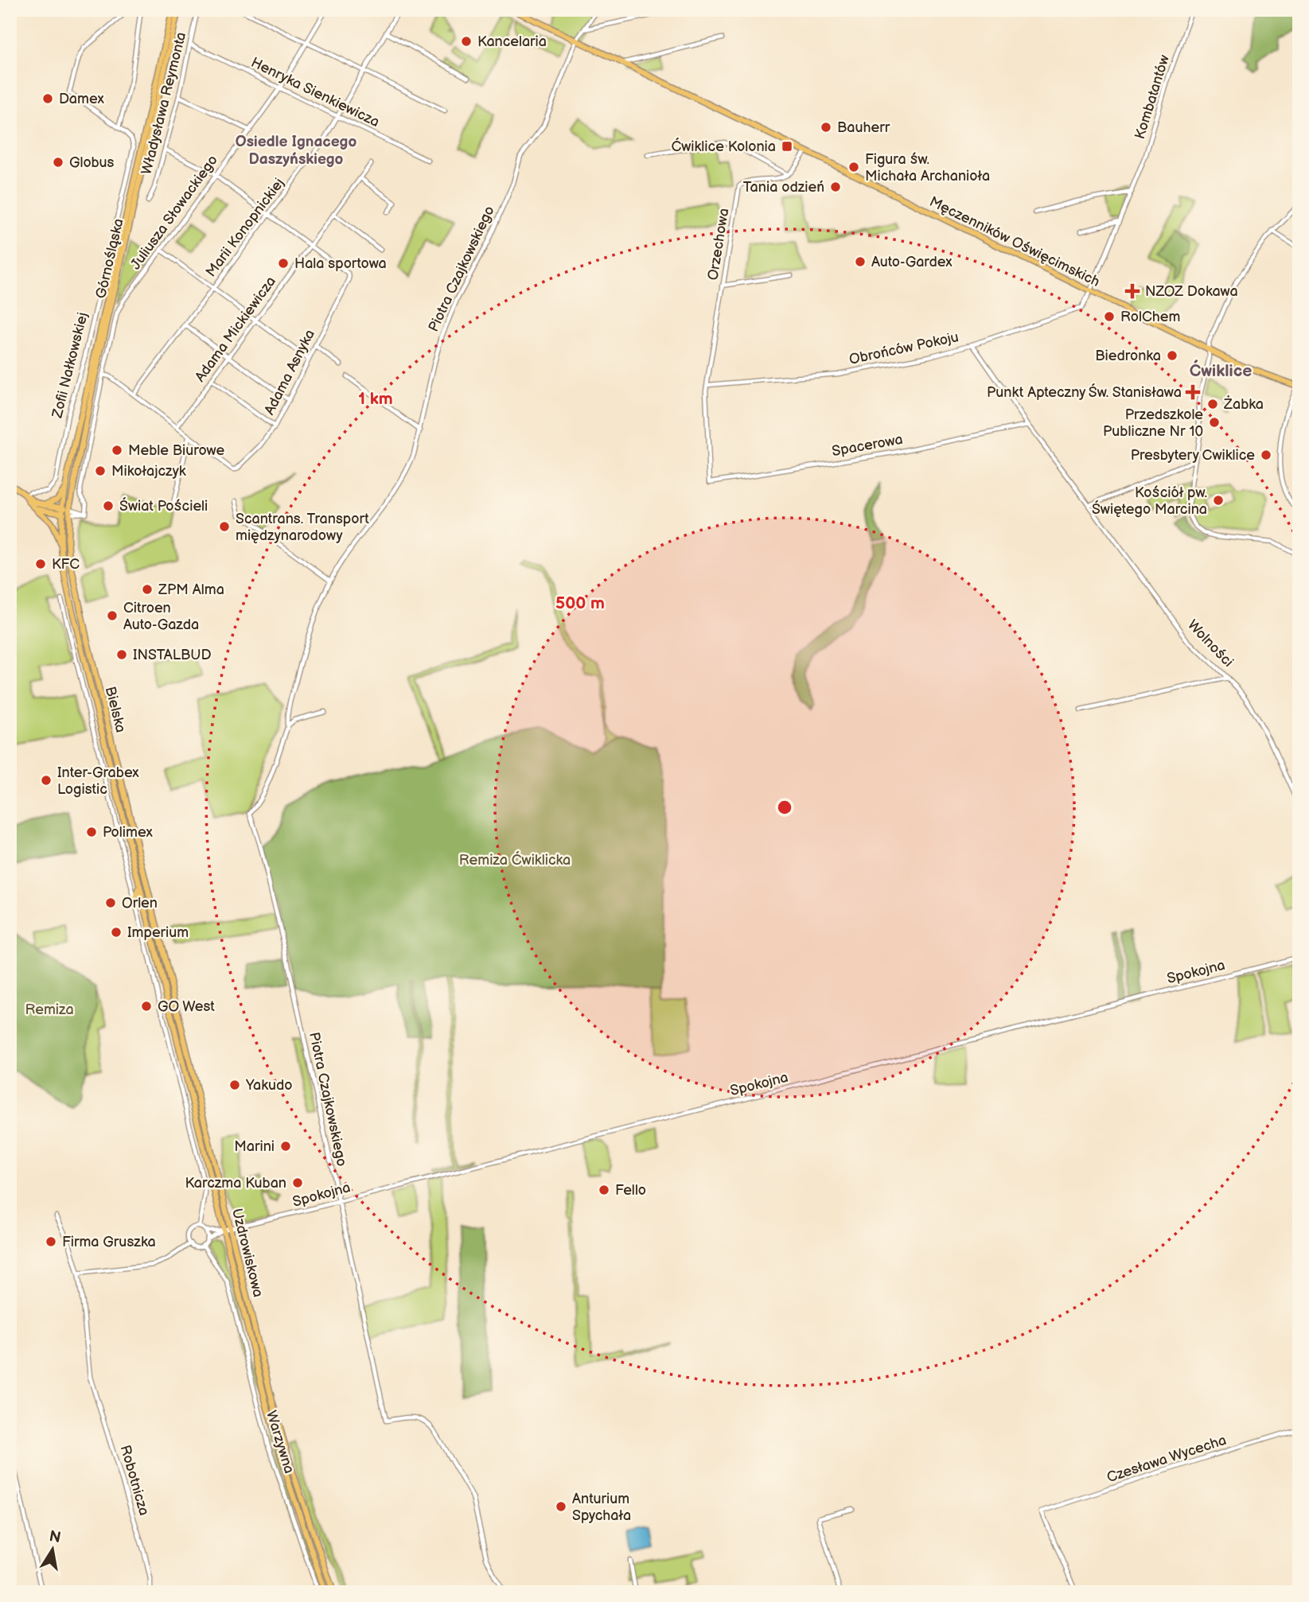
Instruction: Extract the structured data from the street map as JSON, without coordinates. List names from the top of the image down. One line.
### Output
{"streets":{"main road":["Męczenników Oświęcimskich","Górnośląska","Bielska","Uzdrowiskowa"],"street":["Henryka Sienkiewicza","Kombatantów","Władysława Reymonta","Juliusza Słowackiego","Marii Konopnickiej","Orzechowa","Piotra Czajkowskiego","Adama Mickiewicza","Obrońców Pokoju","Zofii Nałkowskiej","Adama Asnyka","Spacerowa","Wolności","Spokojna","Warzywna","Czesława Wycecha","Robotnicza"]},"crossings":[["Henryka Sienkiewicza","Władysława Reymonta"],["Henryka Sienkiewicza","Juliusza Słowackiego"],["Henryka Sienkiewicza","Marii Konopnickiej"],["Kombatantów","Męczenników Oświęcimskich"],["Kombatantów","Obrońców Pokoju"],["Juliusza Słowackiego","Górnośląska"],["Juliusza Słowackiego","Bielska"],["Męczenników Oświęcimskich","Piotra Czajkowskiego"],["Męczenników Oświęcimskich","Obrońców Pokoju"],["Orzechowa","Obrońców Pokoju"],["Orzechowa","Spacerowa"],["Górnośląska","Bielska"],["Piotra Czajkowskiego","Spokojna"],["Adama Mickiewicza","Adama Asnyka"],["Obrońców Pokoju","Wolności"],["Spacerowa","Wolności"],["Bielska","Uzdrowiskowa"],["Spokojna","Uzdrowiskowa"],["Spokojna","Warzywna"]],"districts":["Osiedle Ignacego Daszyńskiego","Ćwiklice"],"parks":["Remiza Ćwiklicka","Remiza"],"places":{"other":["Kancelaria","Damex","Bauherr","Globus","Figura św. Michała Archanioła","Tania odzień","Auto-Gardex","Hala sportowa","RolChem","Biedronka","Żabka","Przedszkole Publiczne Nr 10","Meble Biurowe","Presbytery Cwiklice","Mikołajczyk","Kościół pw. Świętego Marcina","Świat Pościeli","Scantrans. Transport międzynarodowy","KFC","ZPM Alma","Citroen Auto-Gazda","INSTALBUD","Inter-Grabex Logistic","Polimex","Orlen","Imperium","GO West","Yakudo","Marini","Karczma Kuban","Fello","Firma Gruszka","Anturium Spychała"],"transit":["Ćwiklice Kolonia"],"health":["NZOZ Dokawa","Punkt Apteczny Św. Stanisława"]},"north":"top","rings":["1 km","500 m"]}
